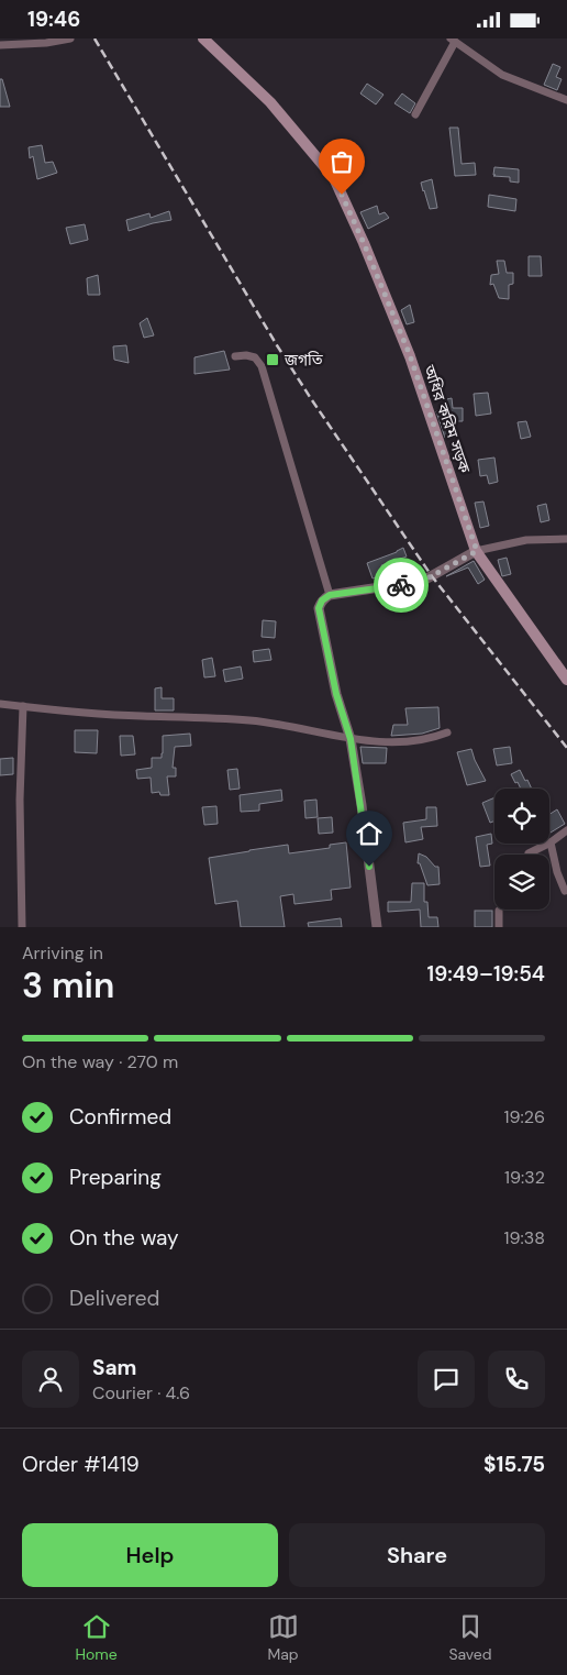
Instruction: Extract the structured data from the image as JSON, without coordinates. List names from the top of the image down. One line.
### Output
{"streets":{"main road":["অধির করিম সড়ক"]},"places":{"transit":["জগতি"]},"page":{"status":"19:46","heading":["3 min","Arriving in","19:49–19:54"],"panel":["Sam","Courier · 4.6","Order #1419","$15.75"],"bar":"On the way · 270 m","list":[["Confirmed","19:26"],["Preparing","19:32"],["On the way","19:38"],"Delivered"],"buttons":["Help","Share"],"tabs":["Home","Map","Saved"]}}
